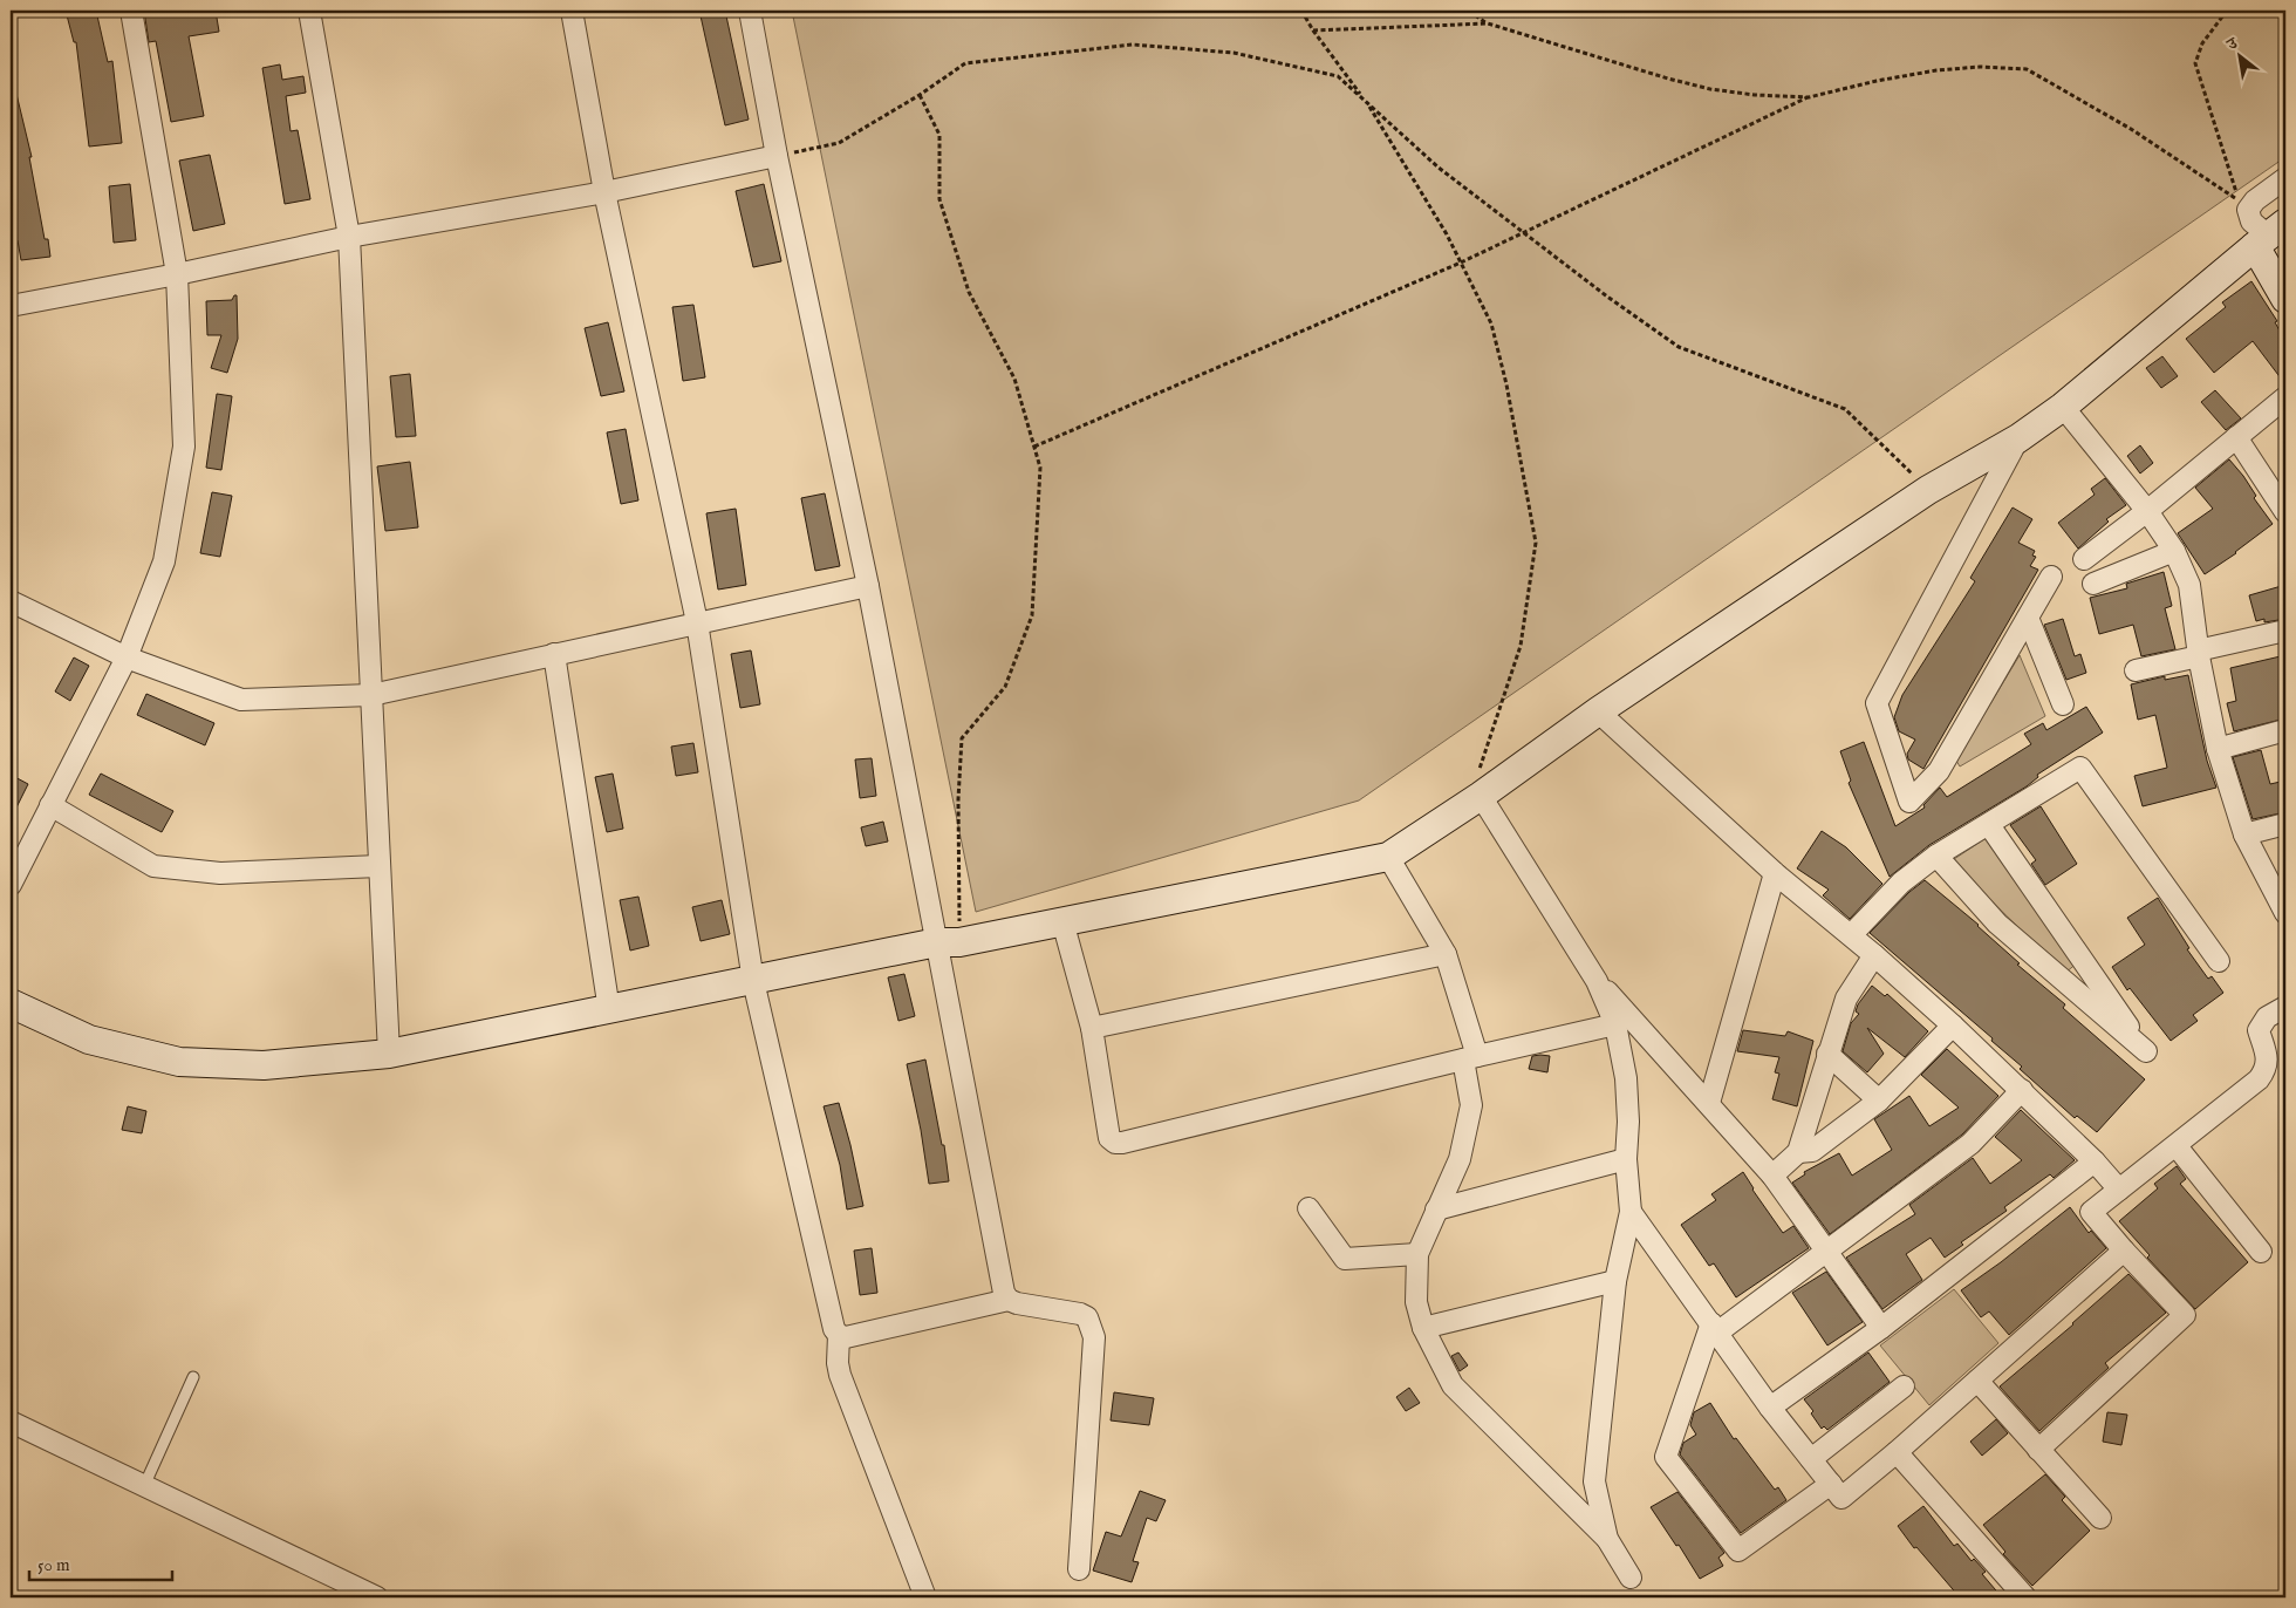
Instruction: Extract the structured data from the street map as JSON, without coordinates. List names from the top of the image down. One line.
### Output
{"scale_bar":"50 m","north":"top left"}
